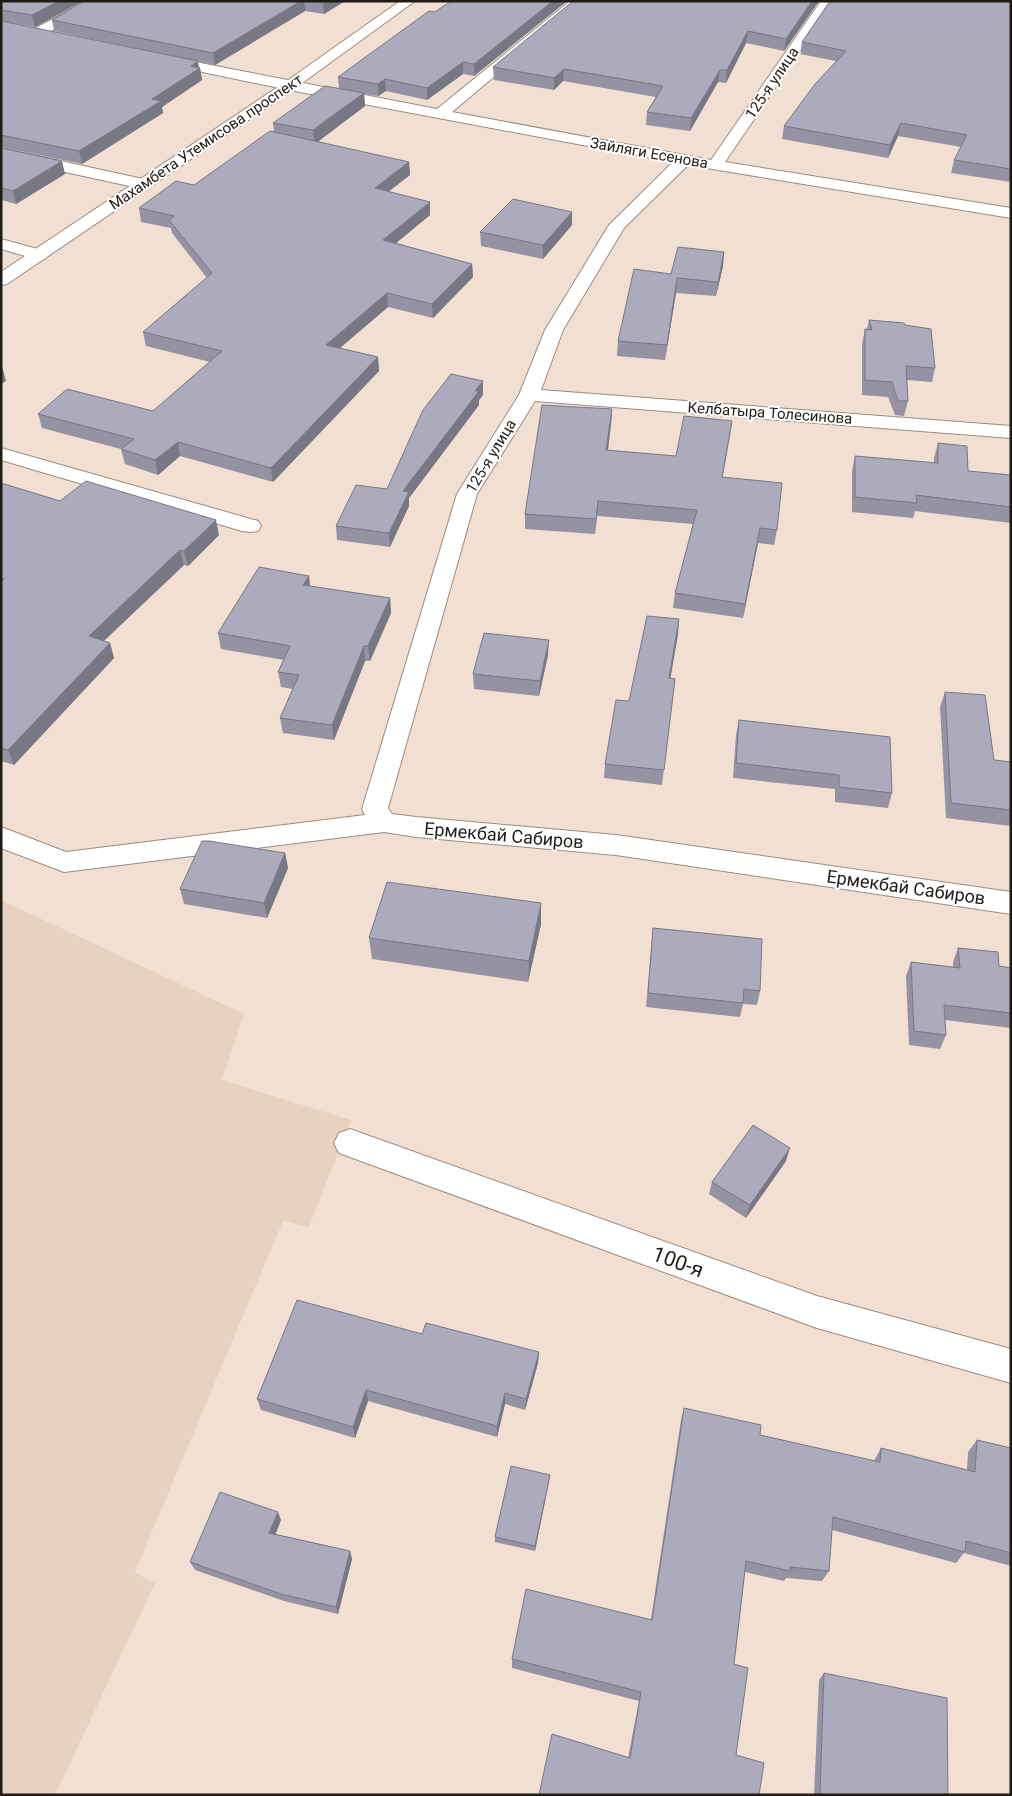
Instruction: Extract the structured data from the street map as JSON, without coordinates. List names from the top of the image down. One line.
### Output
{"streets":{"street":["125-я улица","Махамбета Утемисова проспект","Зайляги Есенова","Келбатыра Толесинова","Ермекбай Сабиров","100-я"]},"crossings":[["125-я улица","Зайляги Есенова"],["125-я улица","Келбатыра Толесинова"],["125-я улица","Ермекбай Сабиров"],["Махамбета Утемисова проспект","Зайляги Есенова"]]}
